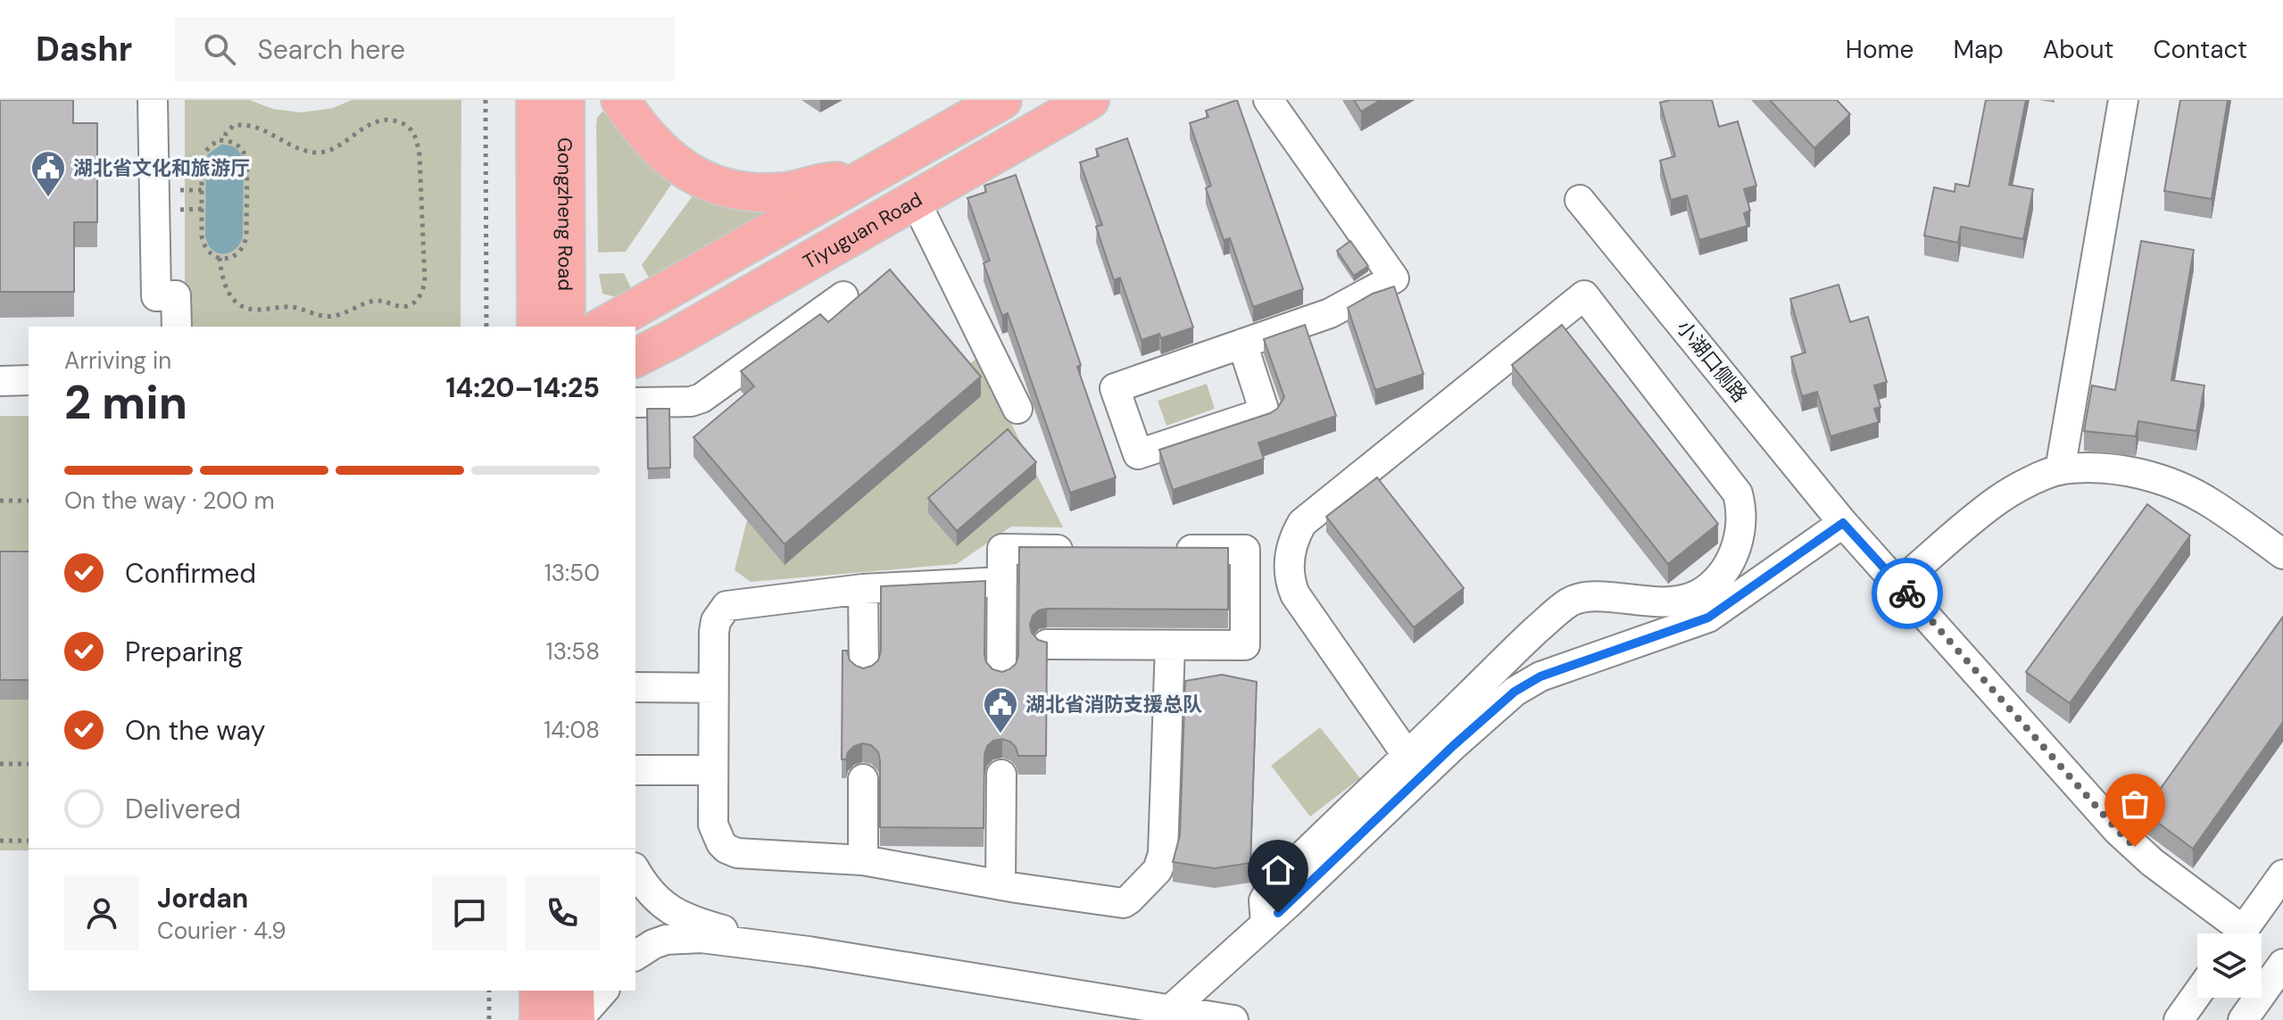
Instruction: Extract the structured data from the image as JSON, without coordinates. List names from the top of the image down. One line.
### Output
{"streets":{"main road":["Gongzheng Road","Tiyuguan Road"],"street":["小湖口侧路"]},"places":{"public building":["湖北省文化和旅游厅","湖北省消防支援总队"]},"page":{"header":"Dashr","search":"Search here","nav":["Home","Map","About","Contact"],"heading":["2 min","Arriving in","14:20–14:25"],"panel":["Jordan","Courier · 4.9"],"bar":"On the way · 200 m","list":[["Confirmed","13:50"],["Preparing","13:58"],["On the way","14:08"],"Delivered"]}}
